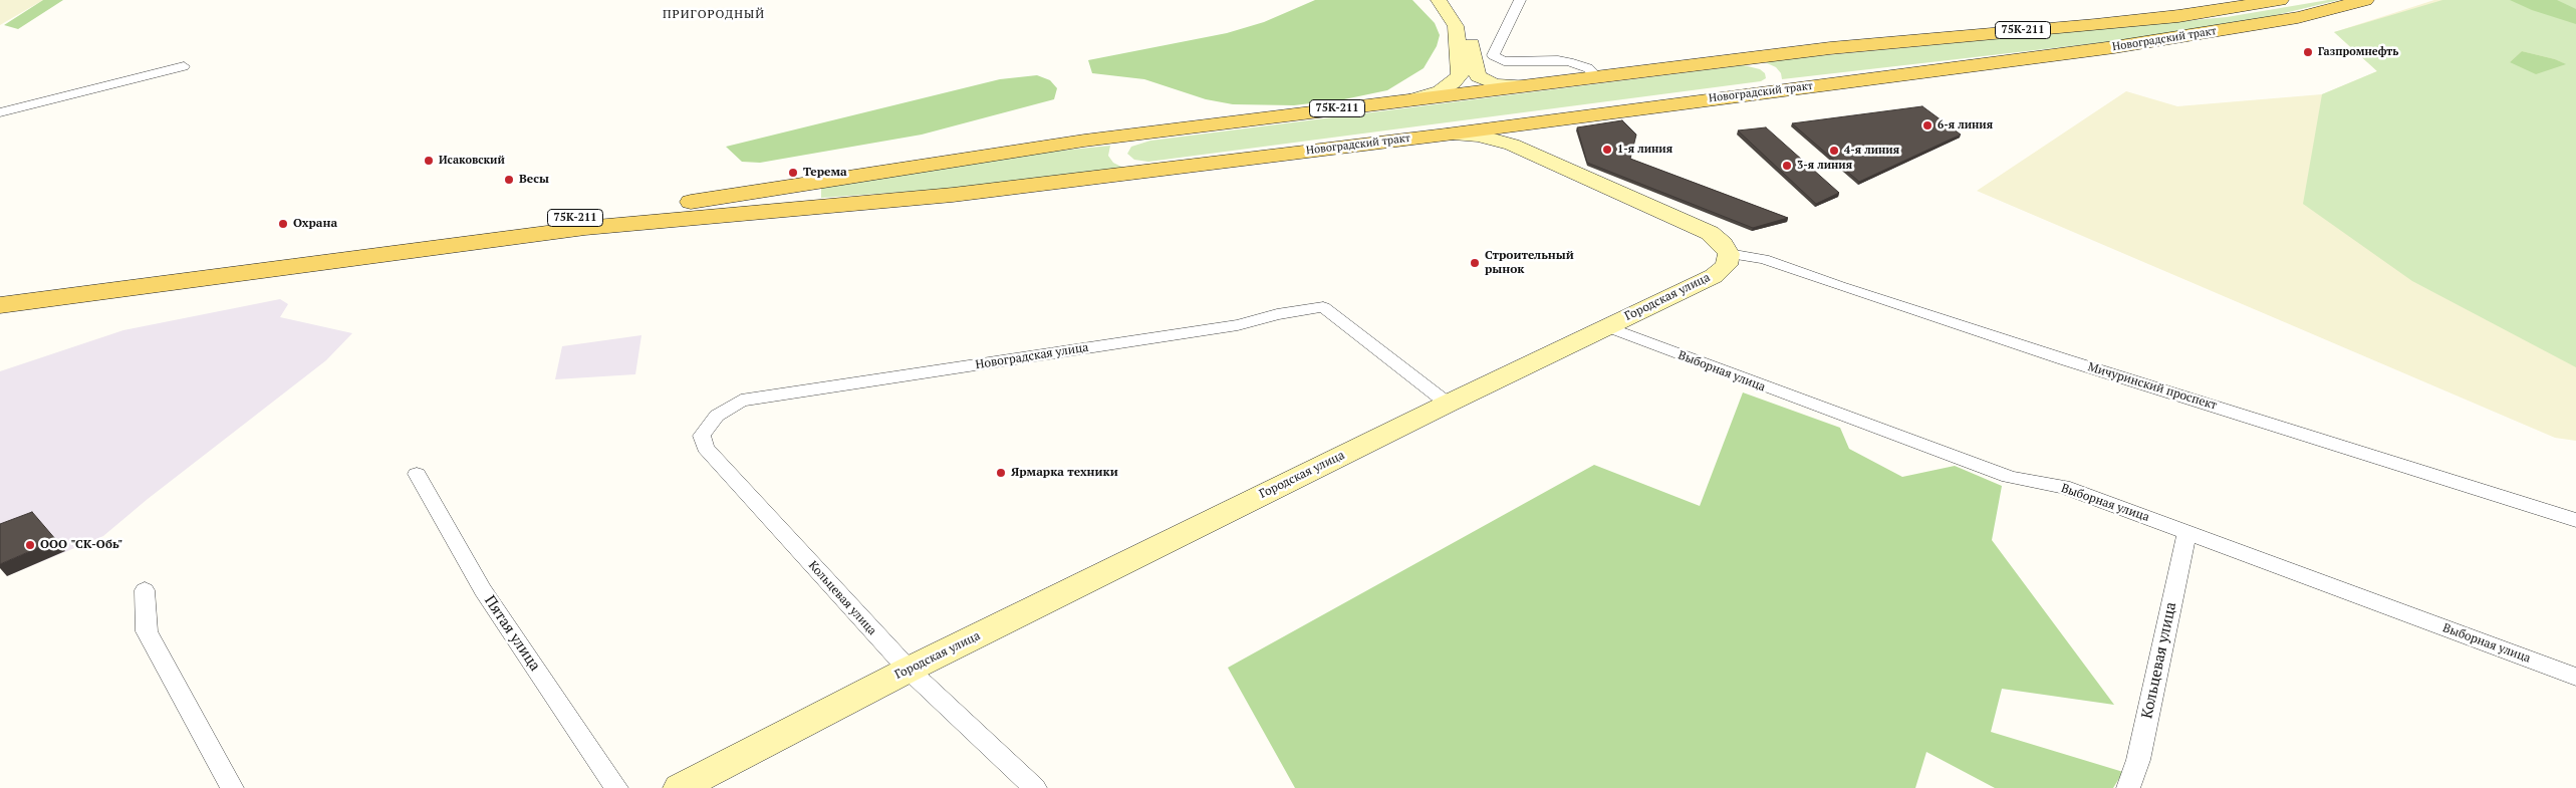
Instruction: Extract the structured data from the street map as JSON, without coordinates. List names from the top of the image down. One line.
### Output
{"streets":{"main road":["75К-211","Новоградский тракт"],"street":["Городская улица","Новоградская улица","Выборная улица","Мичуринский проспект","Кольцевая улица","Пятая улица"]},"crossings":[["Городская улица","Новоградская улица"],["Городская улица","Выборная улица"],["Городская улица","Мичуринский проспект"],["Городская улица","Кольцевая улица"],["Новоградская улица","Кольцевая улица"],["Выборная улица","Кольцевая улица"]],"districts":["ПРИГОРОДНЫЙ"],"places":["Газпромнефть","6-я линия","1-я линия","4-я линия","Исаковский","3-я линия","Терема","Весы","Охрана","Строительный рынок","Ярмарка техники","ООО \"СК-Обь\""]}
